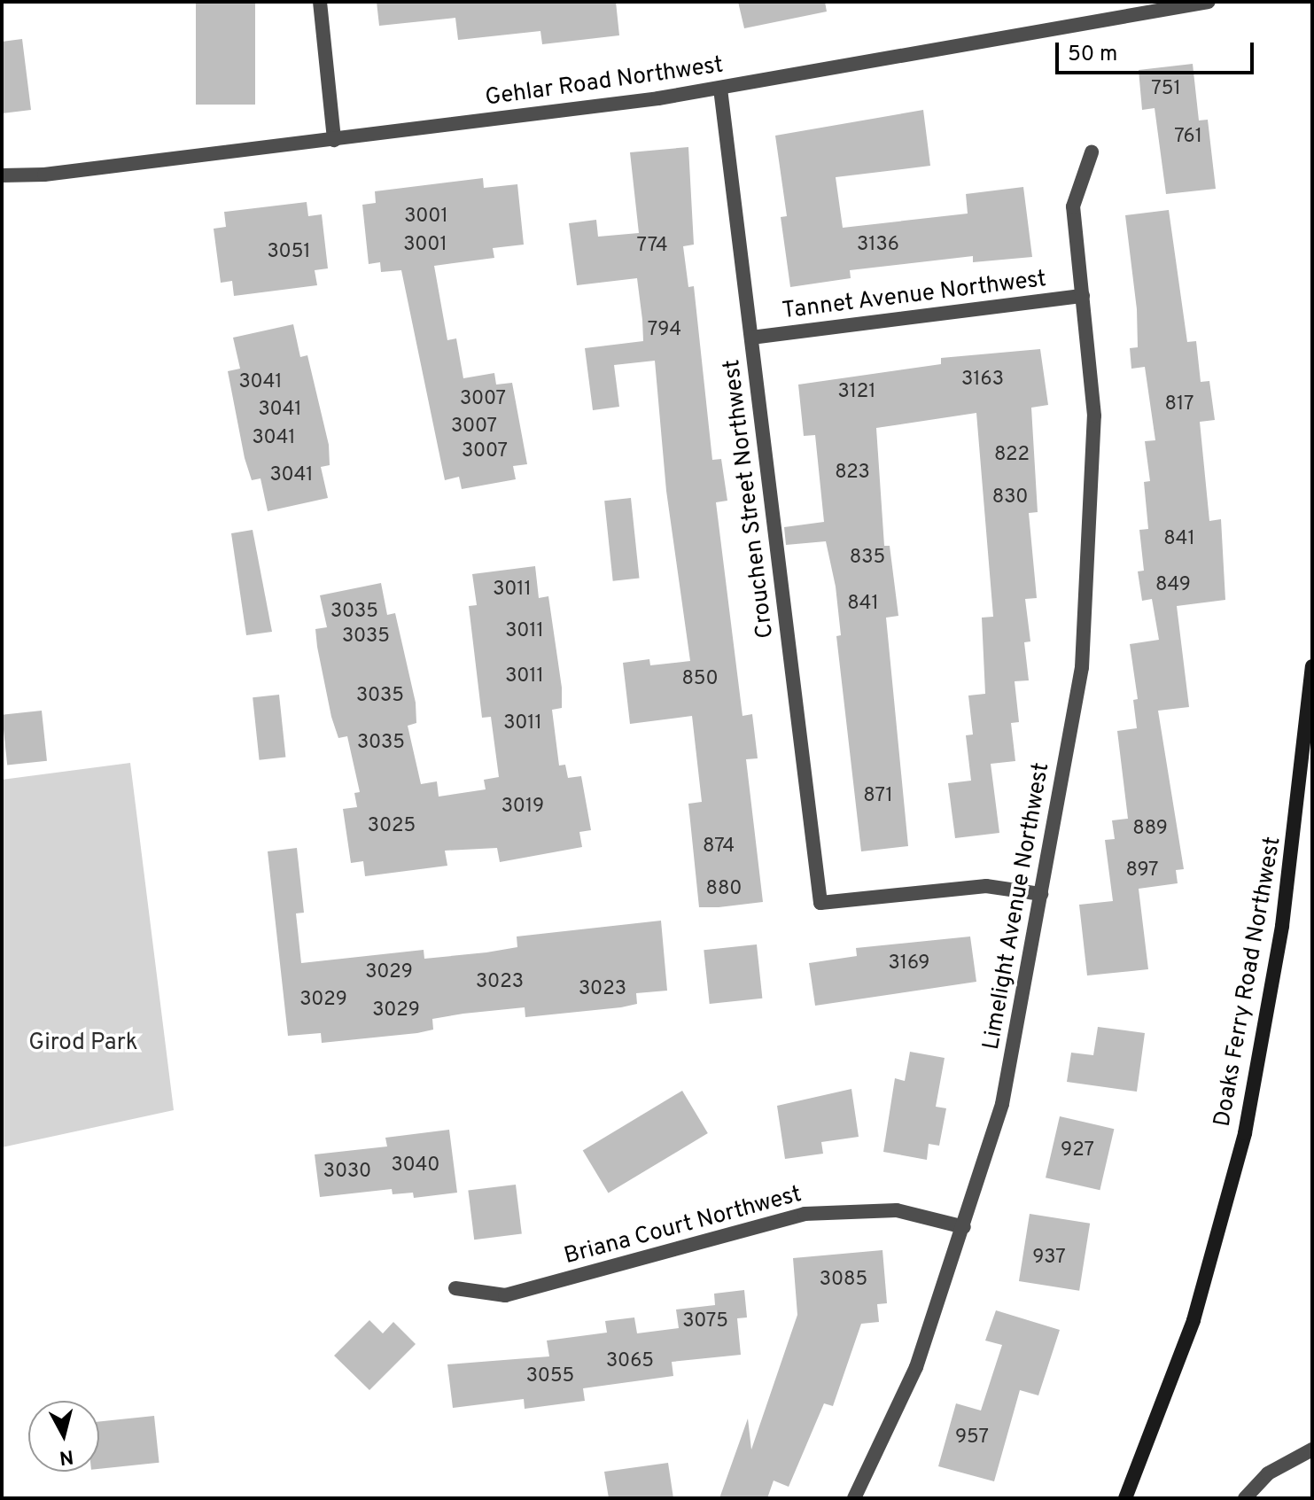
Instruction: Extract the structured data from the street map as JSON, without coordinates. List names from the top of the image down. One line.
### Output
{"streets":{"main road":["Doaks Ferry Road Northwest"],"street":["Gehlar Road Northwest","Tannet Avenue Northwest","Crouchen Street Northwest","Limelight Avenue Northwest","Briana Court Northwest"]},"crossings":[["Gehlar Road Northwest","Crouchen Street Northwest"],["Tannet Avenue Northwest","Crouchen Street Northwest"],["Tannet Avenue Northwest","Limelight Avenue Northwest"],["Crouchen Street Northwest","Limelight Avenue Northwest"],["Limelight Avenue Northwest","Briana Court Northwest"]],"parks":["Girod Park"],"house_numbers":["751","761","3001","3001","3136","774","3051","794","3163","3041","3121","3007","817","3041","3007","3041","3007","822","823","3041","830","841","835","849","3011","841","3035","3011","3035","3011","850","3035","3011","3035","871","3019","3025","889","874","897","880","3169","3029","3023","3023","3029","3029","927","3040","3030","937","3085","3075","3065","3055","957"],"scale_bar":"50 m","north":"bottom"}
